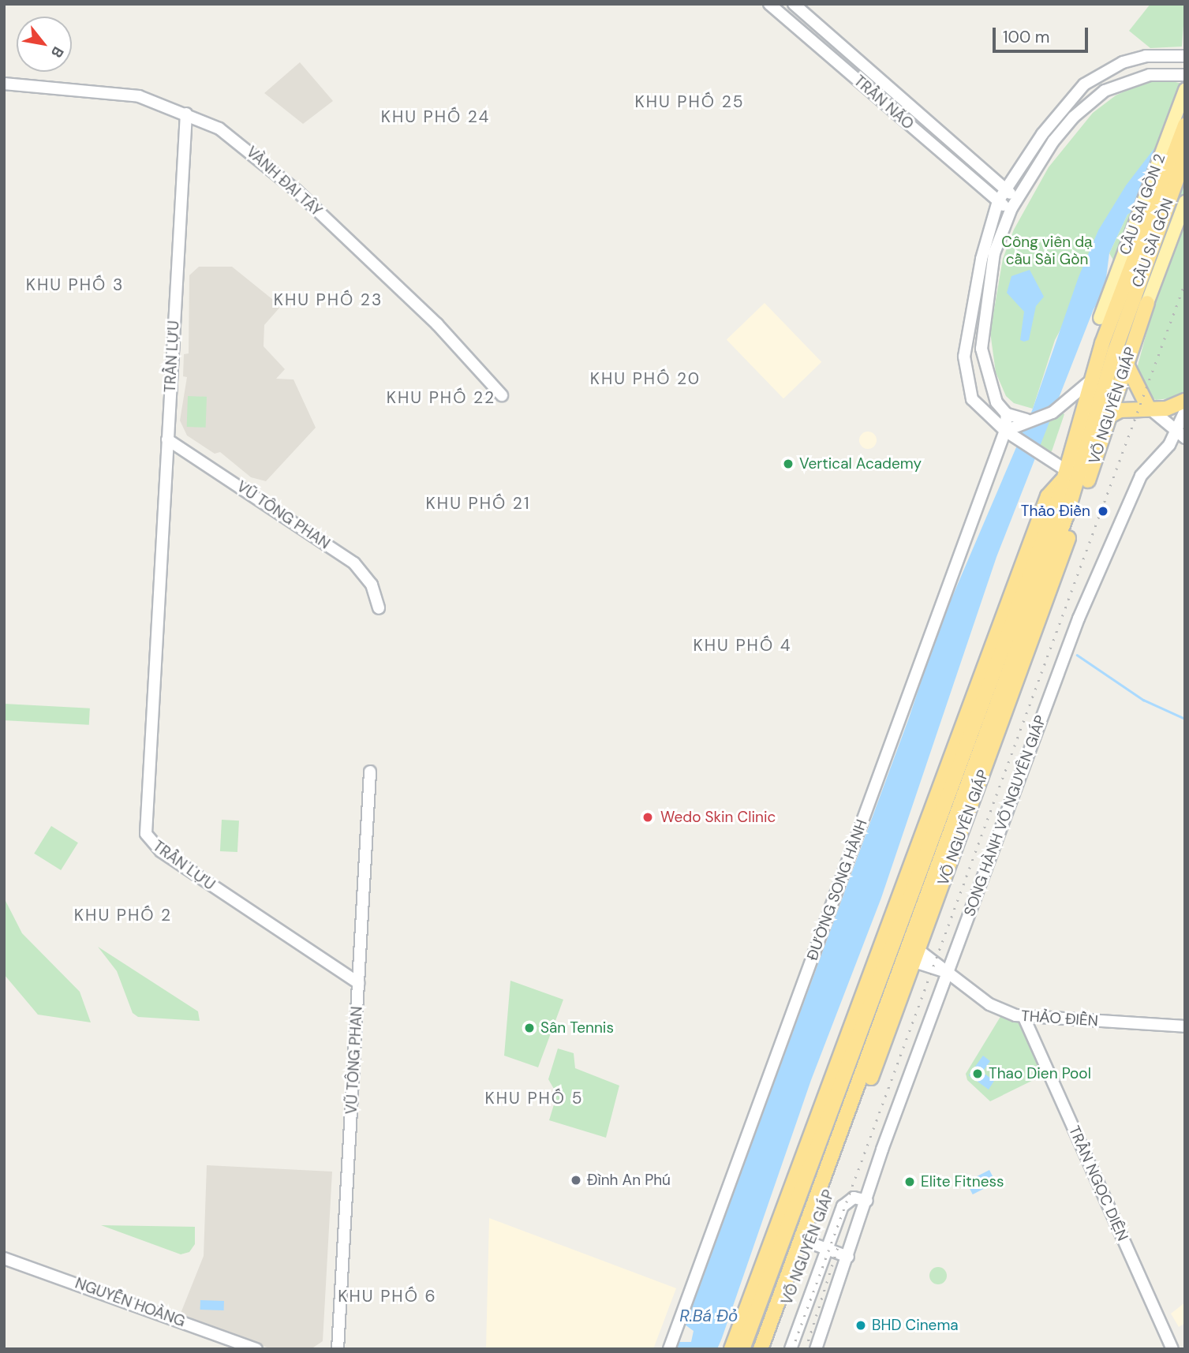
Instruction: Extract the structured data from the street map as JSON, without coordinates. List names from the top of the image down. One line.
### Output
{"streets":{"highway":["CẦU SÀI GÒN 2","CẦU SÀI GÒN","VÕ NGUYÊN GIÁP"],"main road":["TRẦN NÃO","VÀNH ĐAI TÂY","TRẦN LỰU","VŨ TÔNG PHAN","SONG HÀNH VÕ NGUYÊN GIÁP","ĐƯỜNG SONG HÀNH","THẢO ĐIỀN","TRẦN NGỌC DIỆN","NGUYỄN HOÀNG"]},"crossings":[["VÀNH ĐAI TÂY","TRẦN LỰU"],["CẦU SÀI GÒN 2","VÕ NGUYÊN GIÁP"],["CẦU SÀI GÒN","VÕ NGUYÊN GIÁP"],["TRẦN LỰU","VŨ TÔNG PHAN"],["VÕ NGUYÊN GIÁP","THẢO ĐIỀN"],["SONG HÀNH VÕ NGUYÊN GIÁP","THẢO ĐIỀN"],["THẢO ĐIỀN","TRẦN NGỌC DIỆN"]],"districts":["KHU PHỐ 25","KHU PHỐ 24","KHU PHỐ 3","KHU PHỐ 23","KHU PHỐ 20","KHU PHỐ 22","KHU PHỐ 21","KHU PHỐ 4","KHU PHỐ 2","KHU PHỐ 5","KHU PHỐ 6"],"water":["R.Bá Đỏ"],"parks":["Công viên dạ cầu Sài Gòn"],"places":["Vertical Academy","Thảo Điền","Wedo Skin Clinic","Sân Tennis","Thao Dien Pool","Đình An Phú","Elite Fitness","BHD Cinema"],"scale_bar":"100 m","north":"bottom right"}
